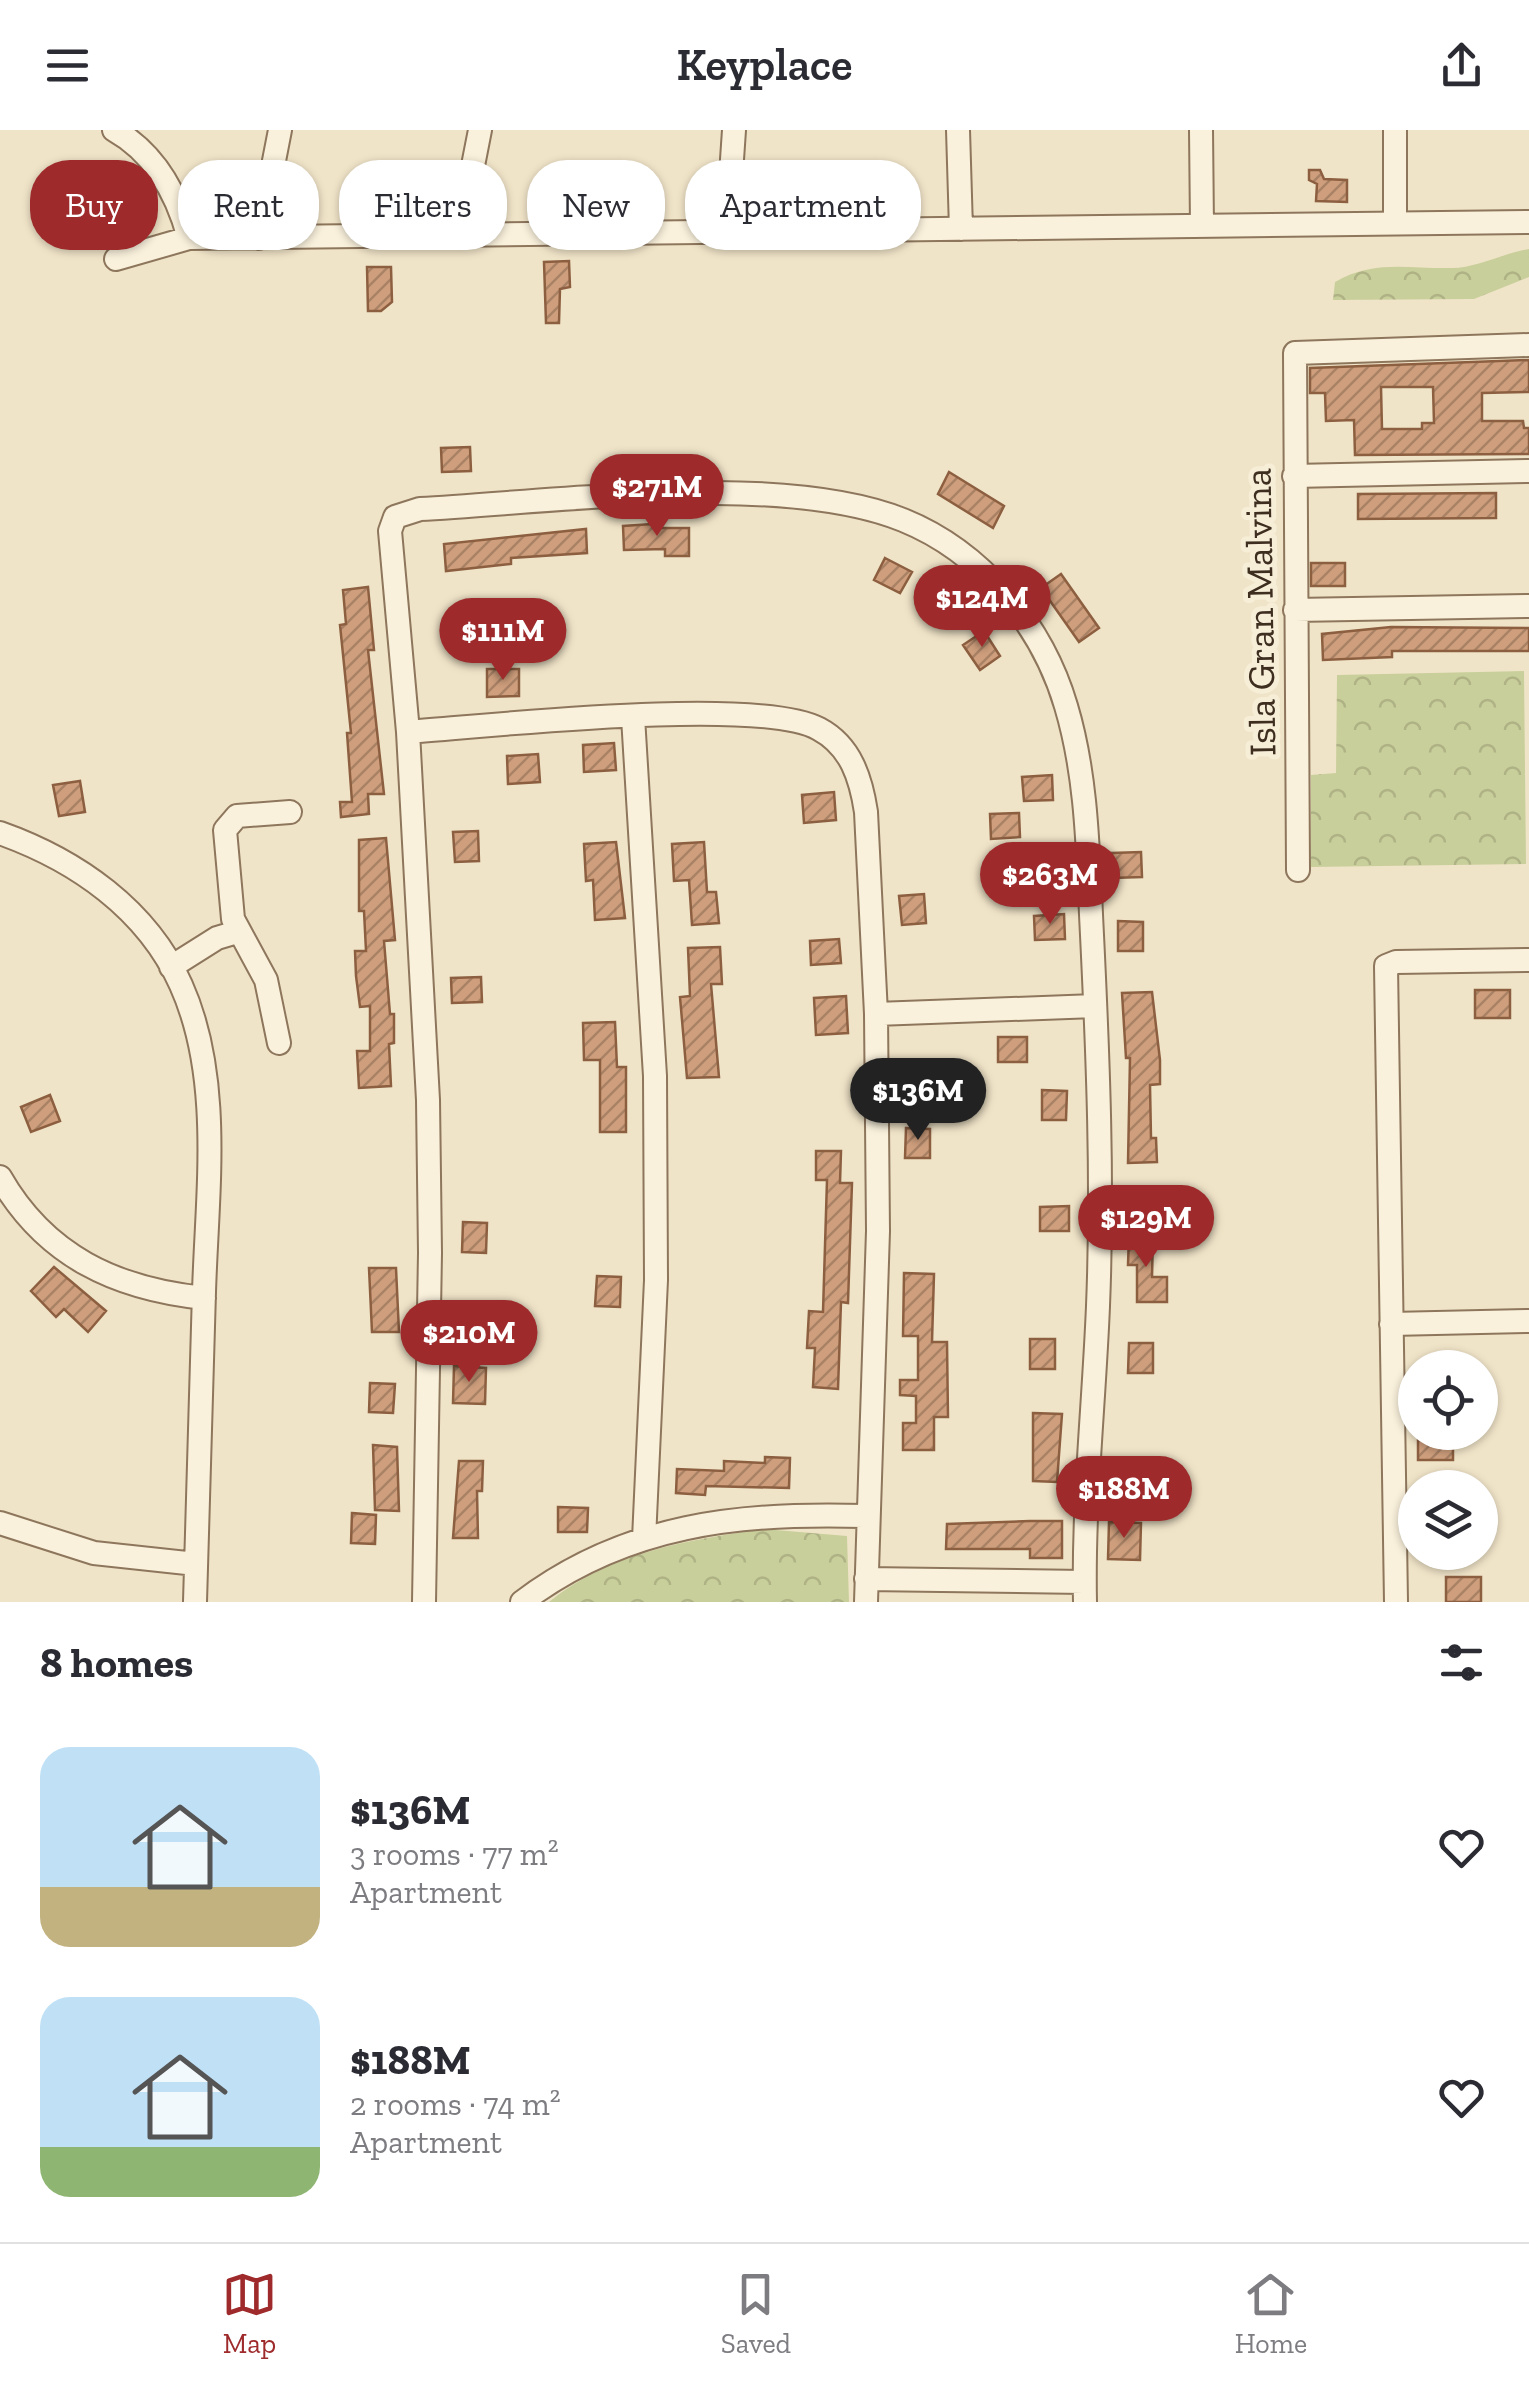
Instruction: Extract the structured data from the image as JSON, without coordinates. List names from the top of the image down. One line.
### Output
{"streets":{"street":["Isla Gran Malvina"]},"page":{"header":"Keyplace","chip":["Buy","Rent","Filters","New","Apartment"],"price":["$271M","$124M","$111M","$263M","$136M","$129M","$210M","$188M"],"heading":"8 homes","list":[{"name":"$136M","note":"3 rooms · 77 m² · Apartment"},{"name":"$188M","note":"2 rooms · 74 m² · Apartment"}],"tabs":["Map","Saved","Home"]}}
